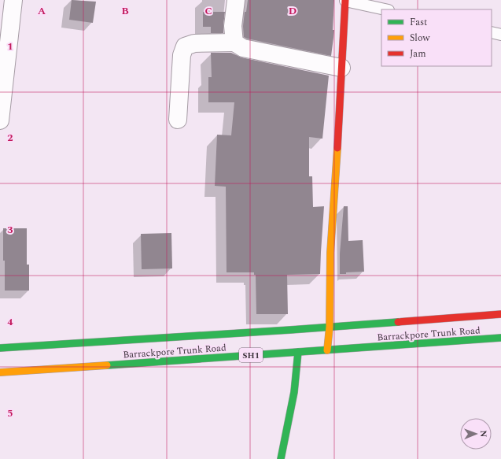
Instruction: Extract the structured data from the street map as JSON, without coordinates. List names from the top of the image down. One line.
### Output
{"streets":{"main road":["Barrackpore Trunk Road","SH1"]},"legend":["Fast","Slow","Jam"],"north":"right","grid":{"columns":["A","B","C","D"],"rows":["1","2","3","4","5"]}}
